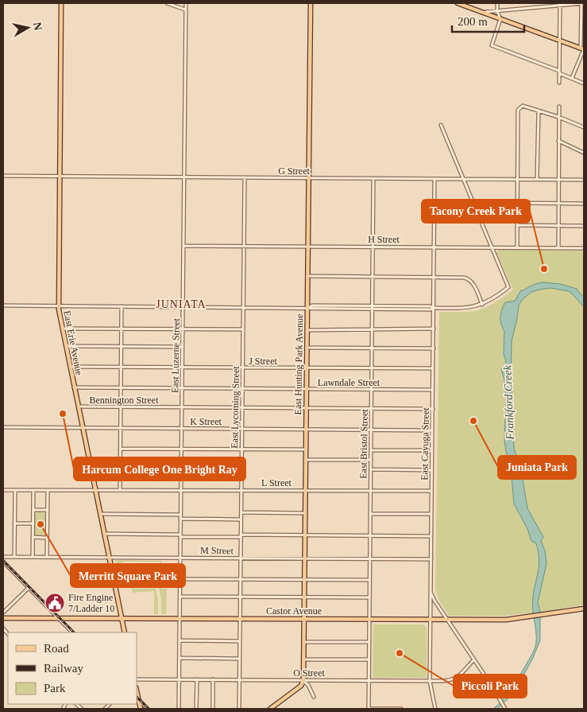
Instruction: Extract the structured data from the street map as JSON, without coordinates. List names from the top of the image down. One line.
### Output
{"streets":{"main road":["East Erie Avenue","East Hunting Park Avenue","Castor Avenue"],"street":["G Street","H Street","East Luzerne Street","J Street","Lawndale Street","Bennington Street","East Lycoming Street","K Street","East Bristol Street","East Cayuga Street","L Street","M Street","O Street"]},"crossings":[["G Street","East Erie Avenue"],["G Street","East Luzerne Street"],["G Street","East Hunting Park Avenue"],["G Street","East Lycoming Street"],["G Street","East Bristol Street"],["G Street","East Cayuga Street"],["H Street","East Luzerne Street"],["H Street","East Hunting Park Avenue"],["H Street","East Lycoming Street"],["H Street","East Bristol Street"],["H Street","East Cayuga Street"],["East Erie Avenue","J Street"],["East Erie Avenue","Lawndale Street"],["East Erie Avenue","Bennington Street"],["East Erie Avenue","K Street"],["East Erie Avenue","L Street"],["East Erie Avenue","M Street"],["East Erie Avenue","Castor Avenue"],["East Luzerne Street","J Street"],["East Luzerne Street","Lawndale Street"],["East Luzerne Street","Bennington Street"],["East Luzerne Street","K Street"],["East Luzerne Street","L Street"],["East Luzerne Street","M Street"],["East Luzerne Street","Castor Avenue"],["East Luzerne Street","O Street"],["J Street","East Hunting Park Avenue"],["J Street","East Lycoming Street"],["J Street","East Bristol Street"],["J Street","East Cayuga Street"],["East Hunting Park Avenue","Lawndale Street"],["East Hunting Park Avenue","Bennington Street"],["East Hunting Park Avenue","K Street"],["East Hunting Park Avenue","L Street"],["East Hunting Park Avenue","M Street"],["East Hunting Park Avenue","Castor Avenue"],["East Hunting Park Avenue","O Street"],["Lawndale Street","East Lycoming Street"],["Lawndale Street","East Bristol Street"],["Lawndale Street","East Cayuga Street"],["Bennington Street","East Lycoming Street"],["Bennington Street","East Bristol Street"],["Bennington Street","East Cayuga Street"],["East Lycoming Street","K Street"],["East Lycoming Street","L Street"],["East Lycoming Street","M Street"],["East Lycoming Street","Castor Avenue"],["East Lycoming Street","O Street"],["K Street","East Bristol Street"],["K Street","East Cayuga Street"],["East Bristol Street","L Street"],["East Bristol Street","M Street"],["East Bristol Street","Castor Avenue"],["East Bristol Street","O Street"],["East Cayuga Street","L Street"],["East Cayuga Street","M Street"],["East Cayuga Street","Castor Avenue"],["East Cayuga Street","O Street"]],"districts":["JUNIATA"],"water":["Frankford Creek"],"places":{"other":["Tacony Creek Park","Harcum College One Bright Ray","Juniata Park","Merritt Square Park","Piccoli Park"],"public building":["Fire Engine 7/Ladder 10"]},"legend":["Road","Railway","Park"],"scale_bar":"200 m","north":"right"}
